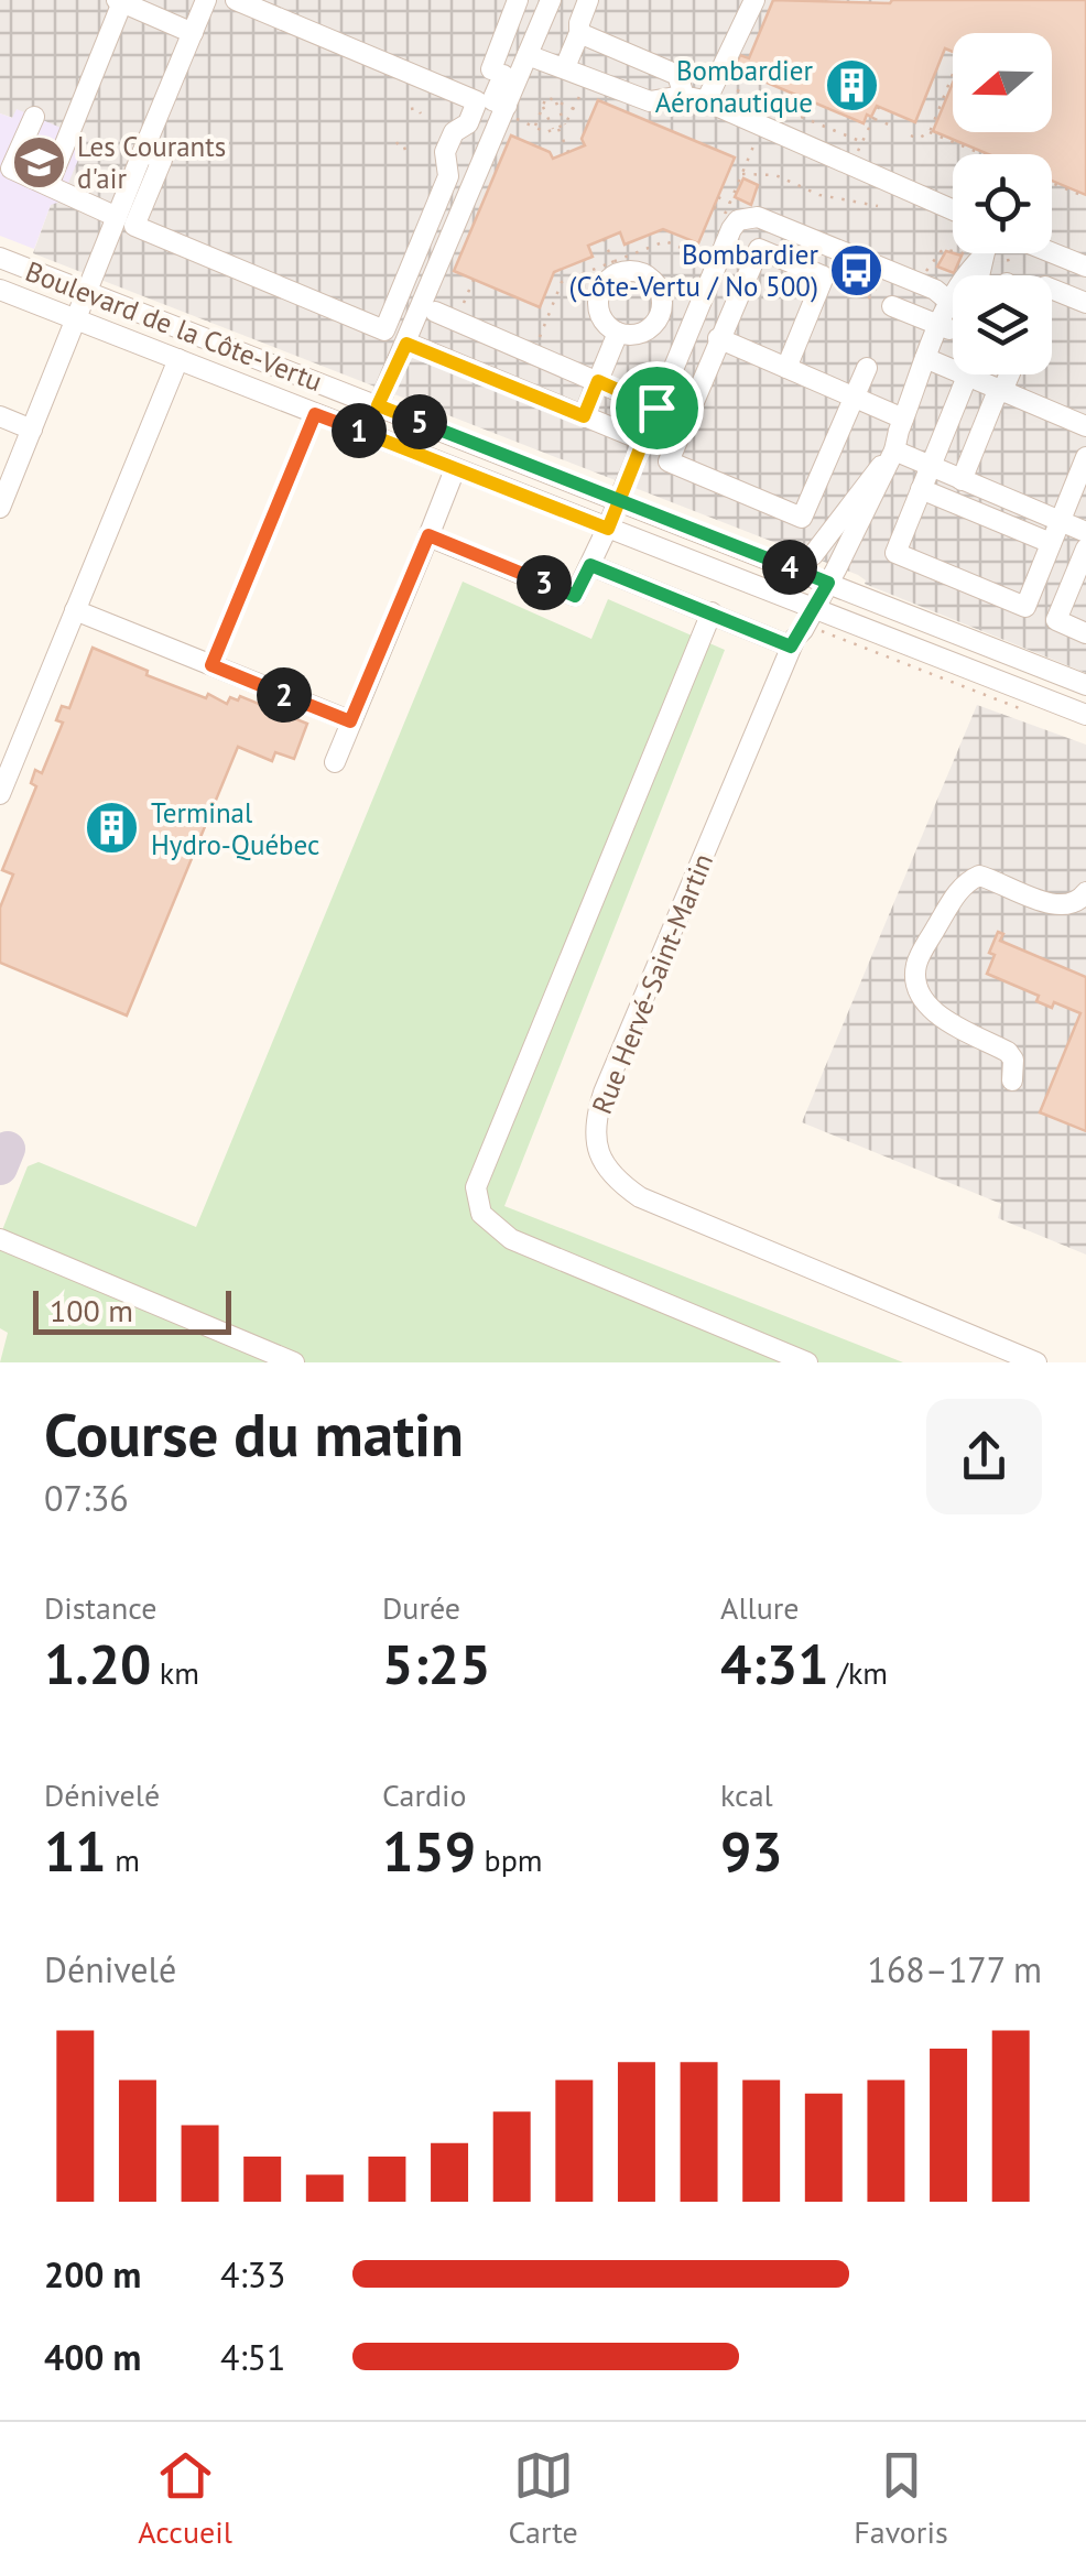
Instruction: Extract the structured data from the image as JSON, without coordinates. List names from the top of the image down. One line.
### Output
{"streets":{"street":["Boulevard de la Côte-Vertu","Rue Hervé-Saint-Martin"]},"crossings":[["Boulevard de la Côte-Vertu","Rue Hervé-Saint-Martin"]],"places":{"building":["Bombardier Aéronautique","Terminal Hydro-Québec"],"school or university":["Les Courants d'air"],"bus stop":["Bombardier (Côte-Vertu / No 500)"]},"scale_bar":"100 m","north":"left","page":{"pins":["5","1","4","3","2"],"scale":"100 m","heading":["Course du matin","07:36"],"stats":[["Distance","1.20 km"],["Durée","5:25"],["Allure","4:31 /km"],["Dénivelé","11 m"],["Cardio","159 bpm"],["kcal","93"]],"chart":["Dénivelé","168–177 m"],"list":[{"name":"200 m","note":"4:33"},{"name":"400 m","note":"4:51"}],"tabs":["Accueil","Carte","Favoris"]}}
